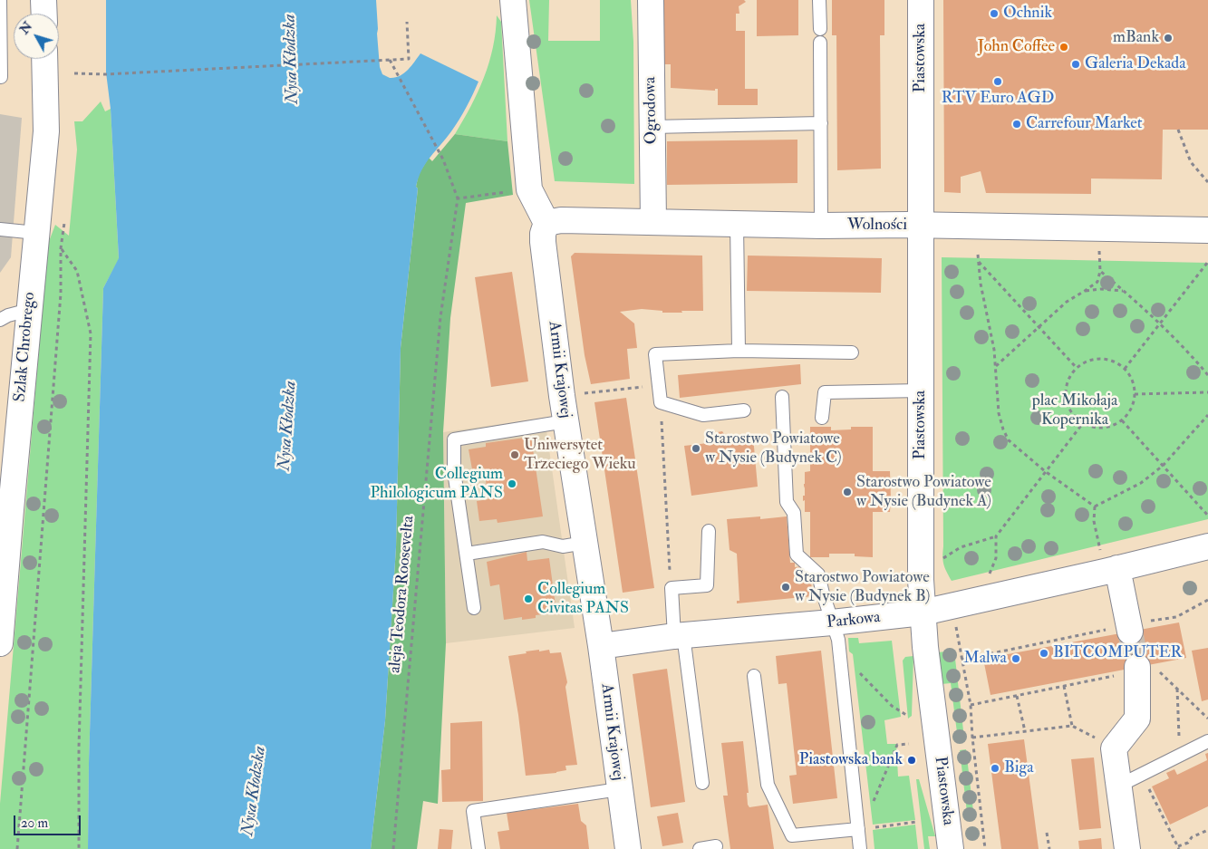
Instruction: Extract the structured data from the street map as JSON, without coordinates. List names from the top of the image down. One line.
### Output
{"streets":{"street":["Piastowska","Ogrodowa","Wolności","Szlak Chrobrego","Armii Krajowej","Parkowa"],"path":["aleja Teodora Roosevelta"]},"crossings":[["Piastowska","Wolności"],["Piastowska","Parkowa"],["Ogrodowa","Wolności"],["Wolności","Armii Krajowej"],["Armii Krajowej","Parkowa"]],"water":["Nysa Kłodzka"],"parks":["plac Mikołaja Kopernika"],"places":["Ochnik","mBank","John Coffee","Galeria Dekada","RTV Euro AGD","Carrefour Market","Starostwo Powiatowe w Nysie (Budynek C)","Uniwersytet Trzeciego Wieku","Collegium Philologicum PANS","Starostwo Powiatowe w Nysie (Budynek A)","Starostwo Powiatowe w Nysie (Budynek B)","Collegium Civitas PANS","BITCOMPUTER","Malwa","Piastowska bank","Biga"],"scale_bar":"20 m","north":"top left"}
